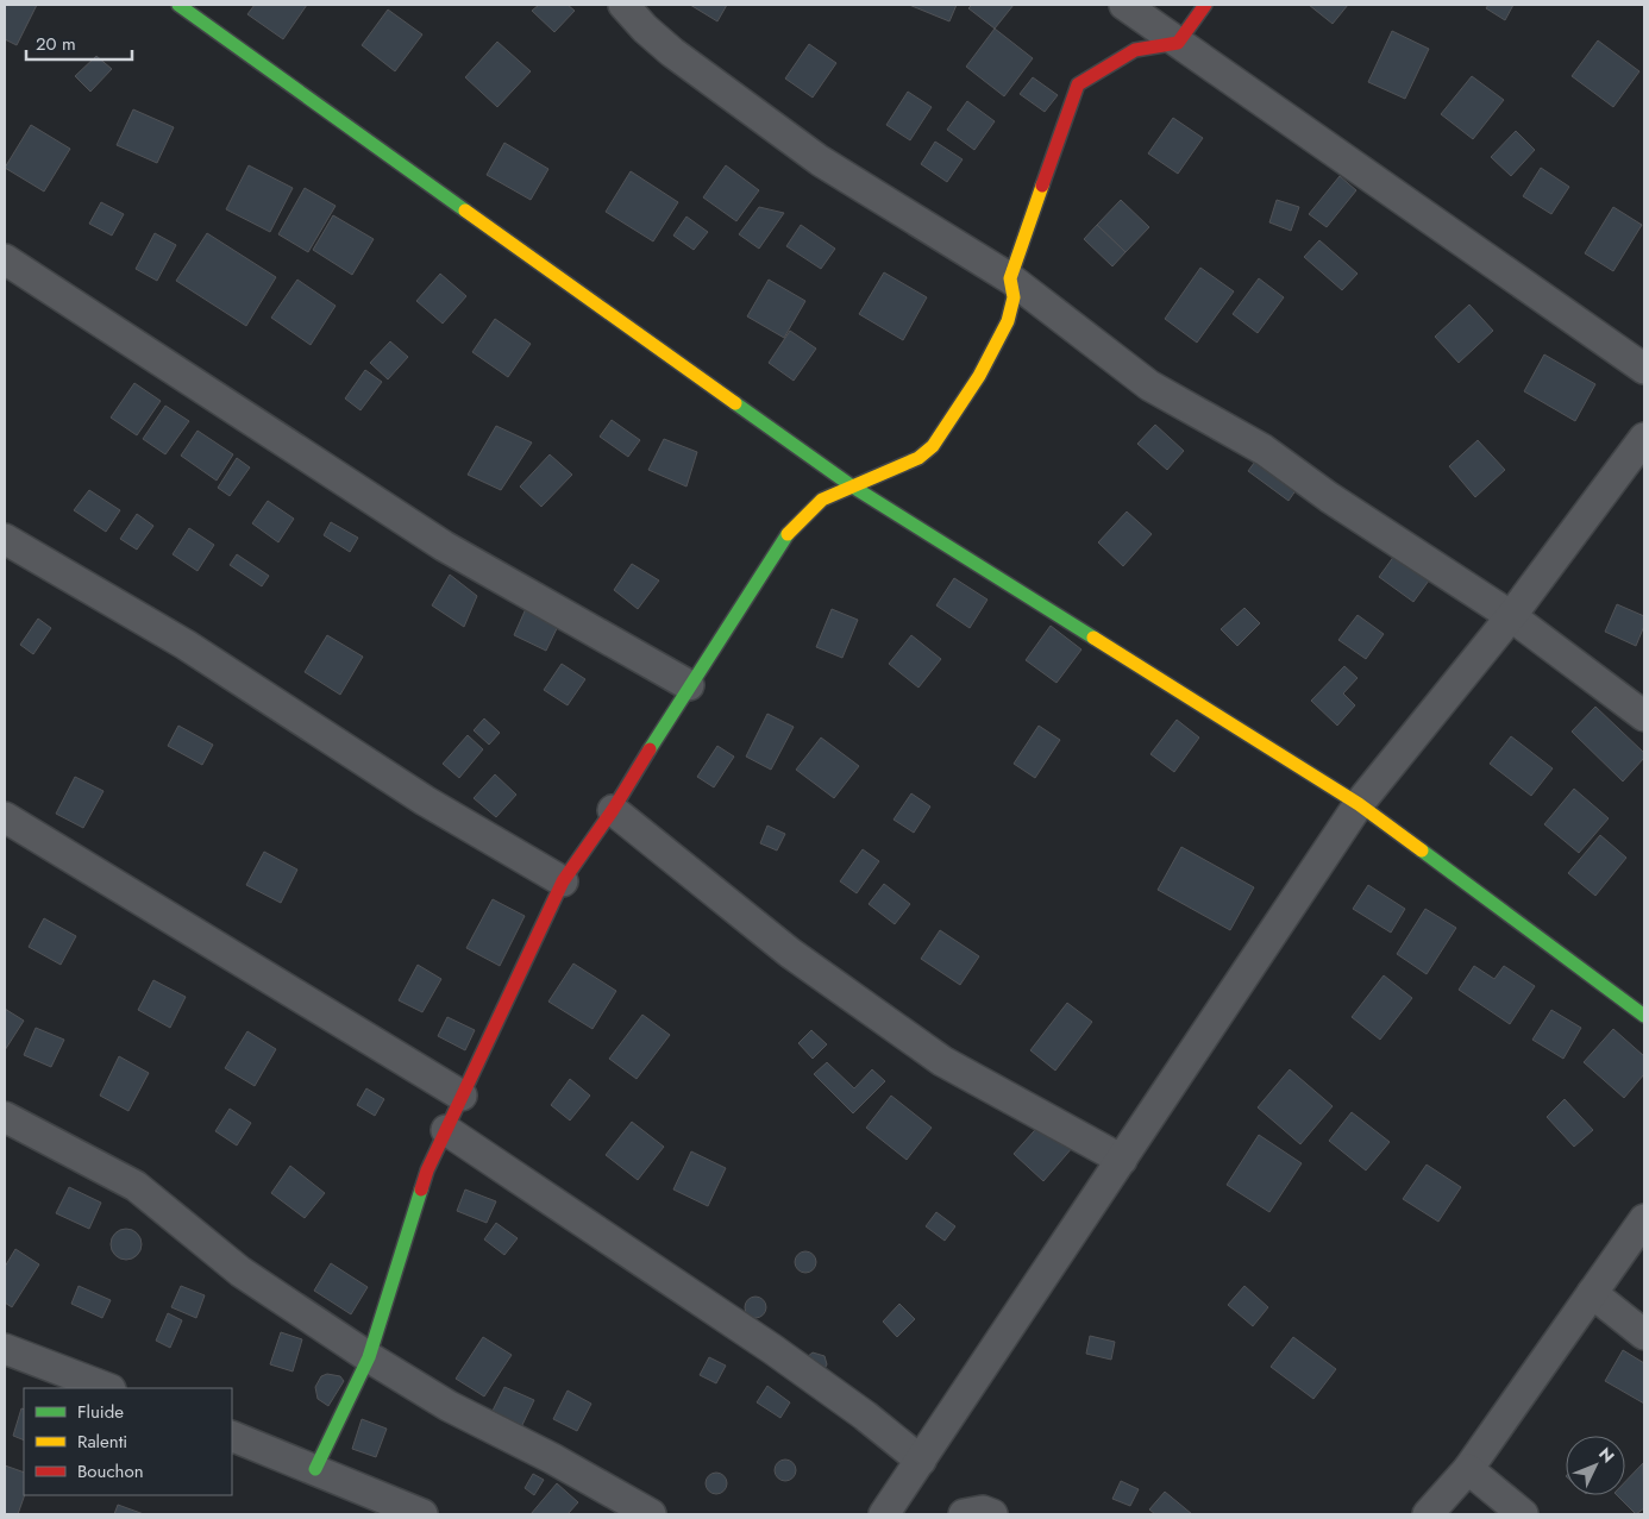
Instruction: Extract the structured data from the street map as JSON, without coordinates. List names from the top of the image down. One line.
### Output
{"legend":["Fluide","Ralenti","Bouchon"],"scale_bar":"20 m","north":"top right"}
